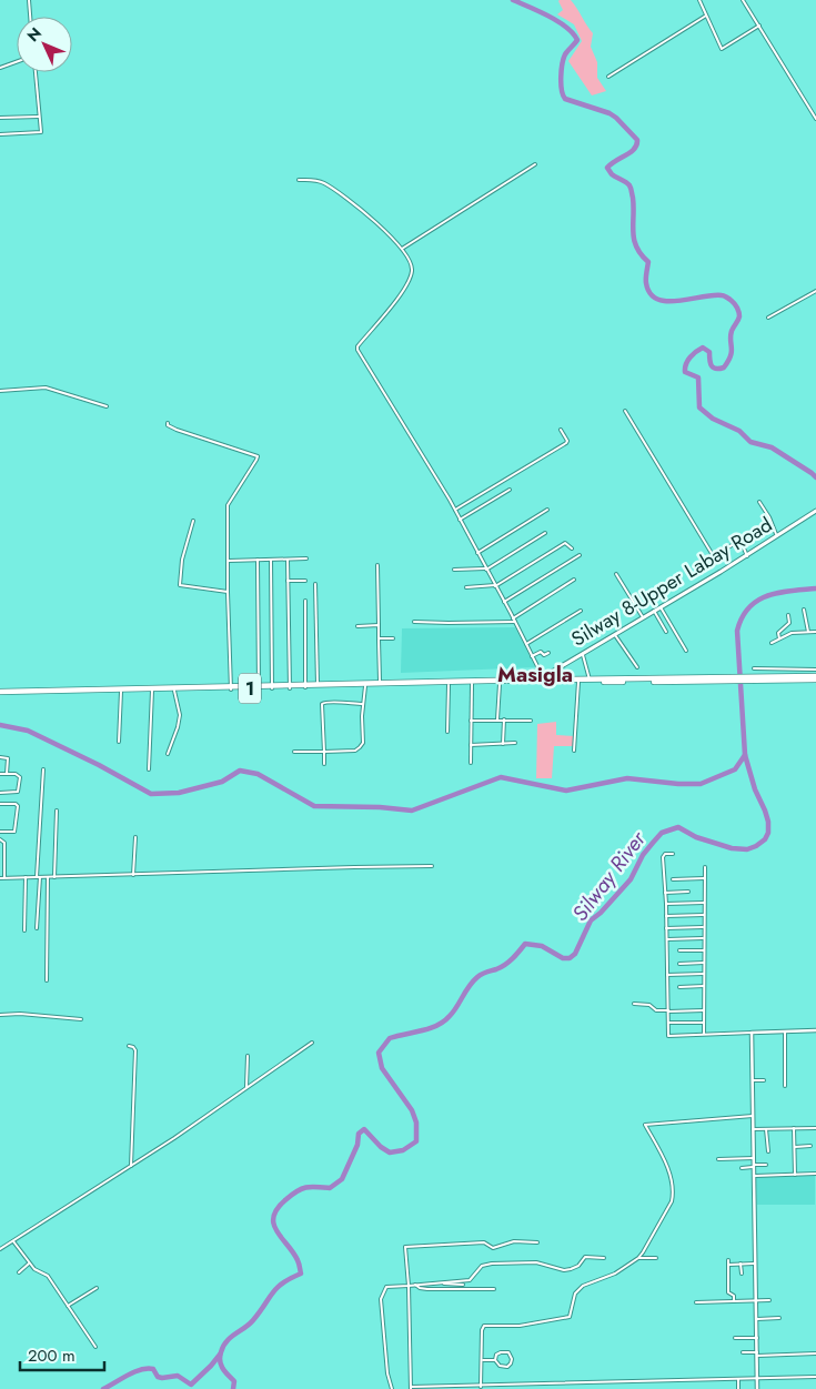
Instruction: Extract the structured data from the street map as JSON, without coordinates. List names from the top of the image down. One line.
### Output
{"streets":{"highway":["1"],"main road":["Silway 8-Upper Labay Road"]},"crossings":[["Silway 8-Upper Labay Road","1"]],"districts":["Masigla"],"water":["Silway River"],"scale_bar":"200 m","north":"top left"}
